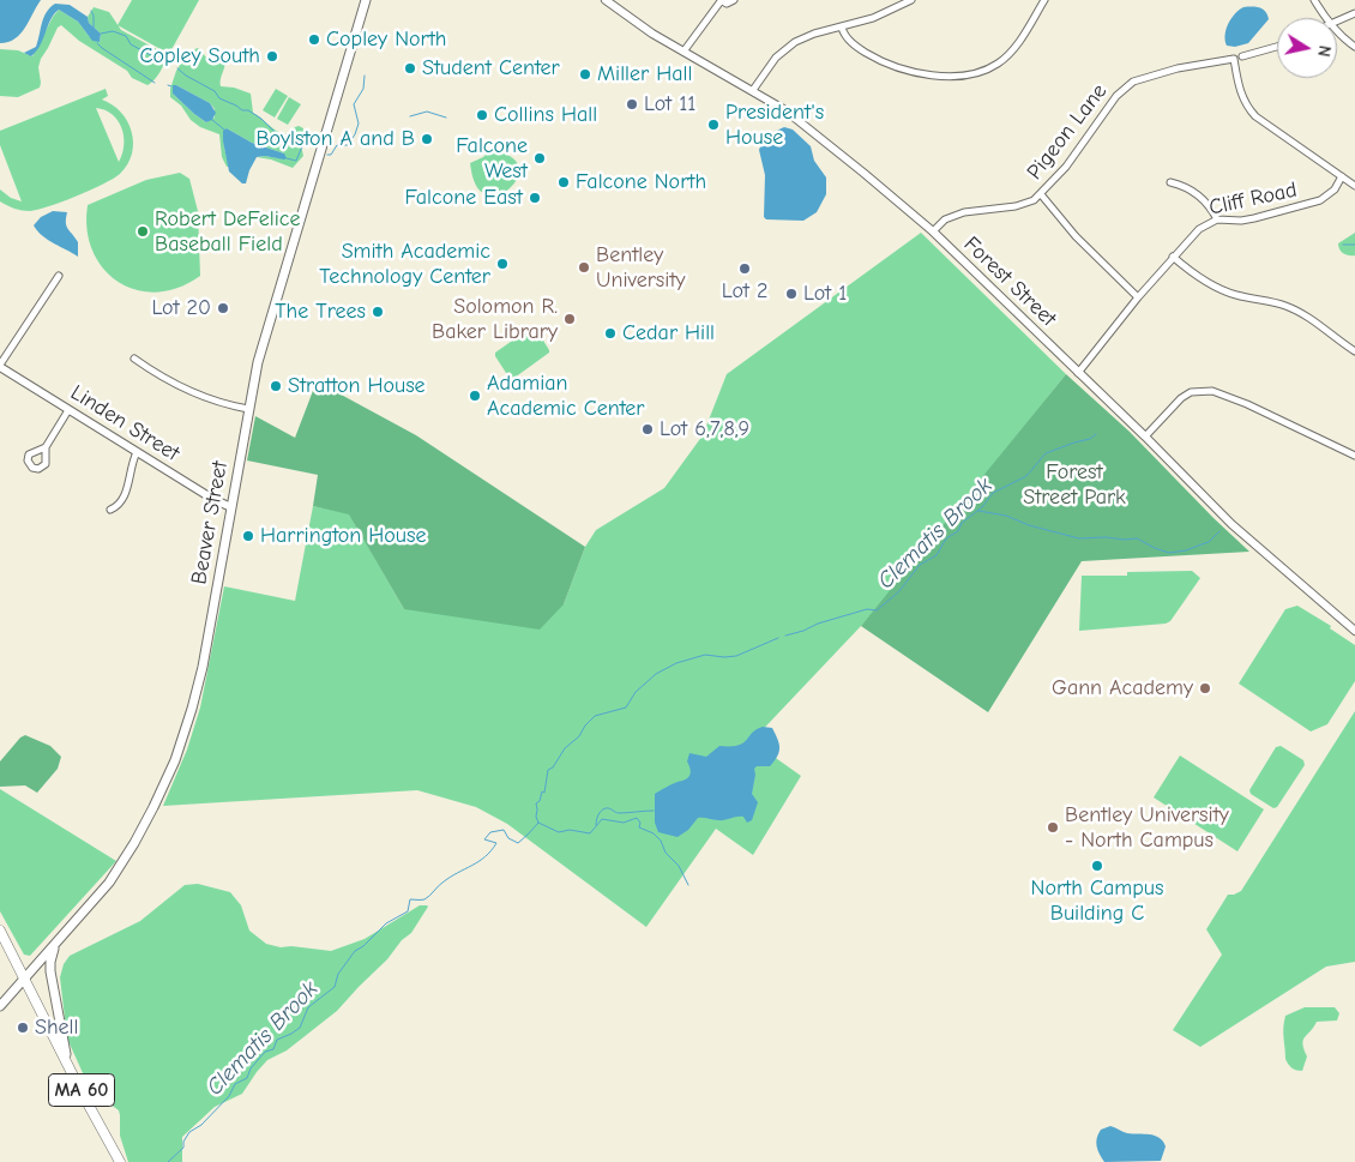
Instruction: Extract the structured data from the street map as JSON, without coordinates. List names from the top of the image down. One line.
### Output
{"streets":{"main road":["Beaver Street","MA 60"],"street":["Pigeon Lane","Cliff Road","Forest Street","Linden Street"]},"crossings":[["Pigeon Lane","Cliff Road"],["Pigeon Lane","Forest Street"],["Cliff Road","Forest Street"],["Linden Street","Beaver Street"],["Beaver Street","MA 60"]],"water":["Clematis Brook"],"parks":["Forest Street Park"],"places":["Copley North","Copley South","Student Center","Miller Hall","Lot 11","Collins Hall","President's House","Boylston A and B","Falcone West","Falcone North","Falcone East","Robert DeFelice Baseball Field","Smith Academic Technology Center","Bentley University","Lot 2","Lot 1","Lot 20","The Trees","Solomon R. Baker Library","Cedar Hill","Stratton House","Adamian Academic Center","Lot 6,7,8,9","Harrington House","Gann Academy","Bentley University - North Campus","North Campus Building C","Shell"],"north":"right"}
